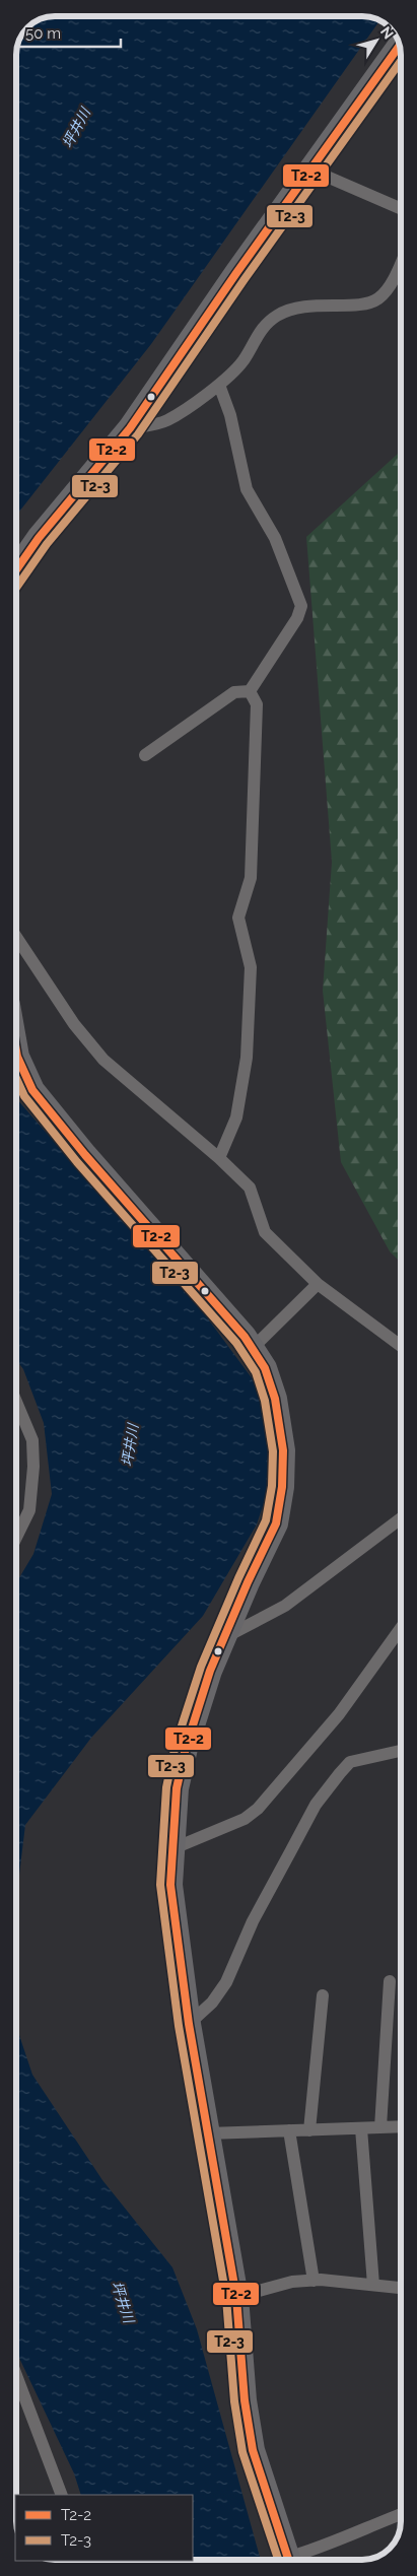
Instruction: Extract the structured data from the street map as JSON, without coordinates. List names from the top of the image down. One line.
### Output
{"water":["坪井川"],"lines":["transit line T2-2","transit line T2-3"],"legend":["T2-2","T2-3"],"scale_bar":"50 m","north":"top right"}
